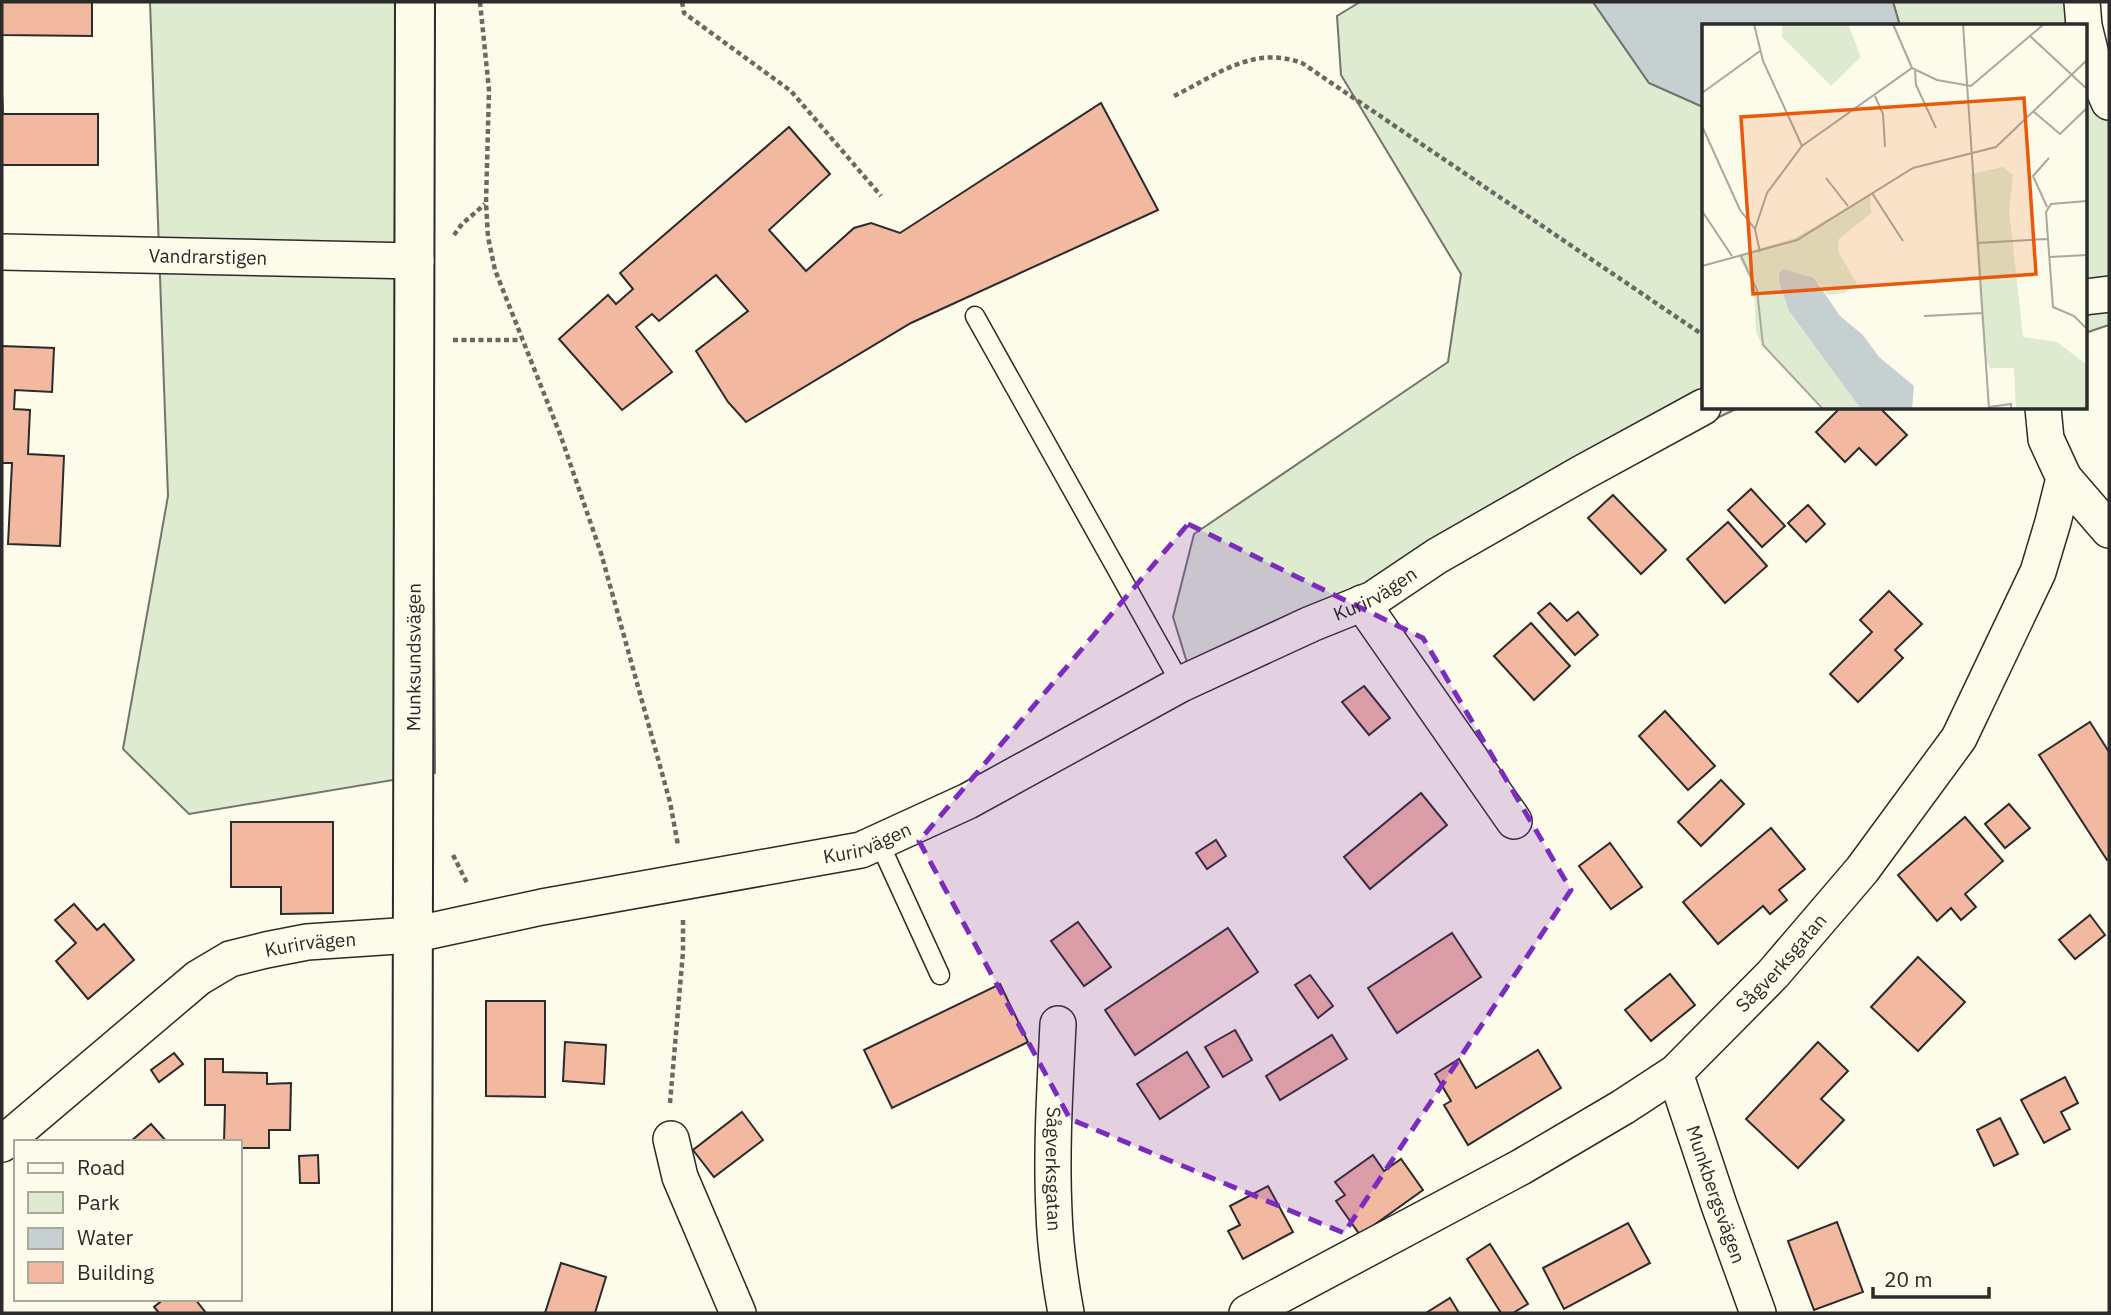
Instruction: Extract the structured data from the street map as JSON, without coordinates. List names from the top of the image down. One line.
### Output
{"streets":{"street":["Vandrarstigen","Kurirvägen","Munksundsvägen","Sågverksgatan","Munkbergsvägen"]},"crossings":[["Vandrarstigen","Munksundsvägen"],["Kurirvägen","Munksundsvägen"],["Sågverksgatan","Munkbergsvägen"]],"legend":["Road","Park","Water","Building"],"scale_bar":"20 m"}
